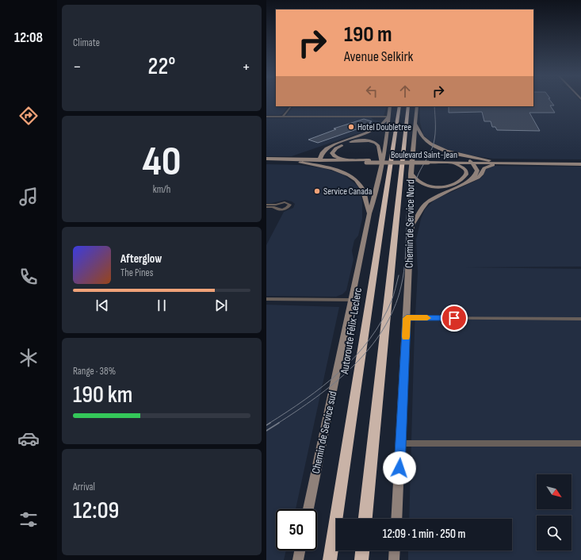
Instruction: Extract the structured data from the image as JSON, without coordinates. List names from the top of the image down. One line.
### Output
{"streets":{"highway":["Autoroute Félix-Leclerc"],"main road":["Boulevard Saint-Jean","Chemin de Service Nord","Chemin de Service sud"]},"places":["Hotel Doubletree","Service Canada"],"north":"bottom right","page":{"tabs":"12:08","tile":["Climate",["40","km/h"],["Range · 38%","190 km"],["Arrival","12:09"]],"turn":["190 m","Avenue Selkirk"],"heat":["−","22°","+"],"song":["Afterglow","The Pines"],"limit":"50","trip":"12:09 · 1 min · 250 m"}}
